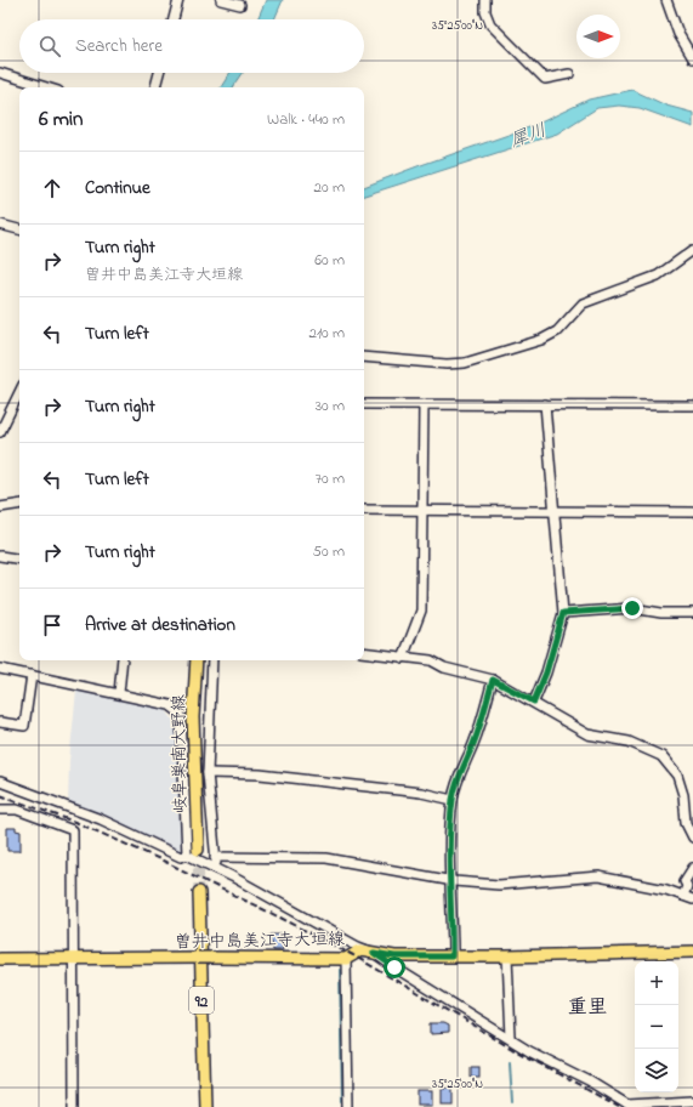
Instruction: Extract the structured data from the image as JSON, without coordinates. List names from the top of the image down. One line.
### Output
{"streets":{"main road":["岐阜巣南大野線","曽井中島美江寺大垣線","92"]},"districts":["重里"],"water":["犀川"],"north":"right","page":{"search":"Search here","heading":["6 min","Walk · 440 m"],"list":[["Continue","20 m"],["Turn right","曽井中島美江寺大垣線","60 m"],["Turn left","210 m"],["Turn right","30 m"],["Turn left","70 m"],["Turn right","50 m"],"Arrive at destination"],"map_buttons":["+","−"]},"coordinates":["35°25'00\"N"]}
